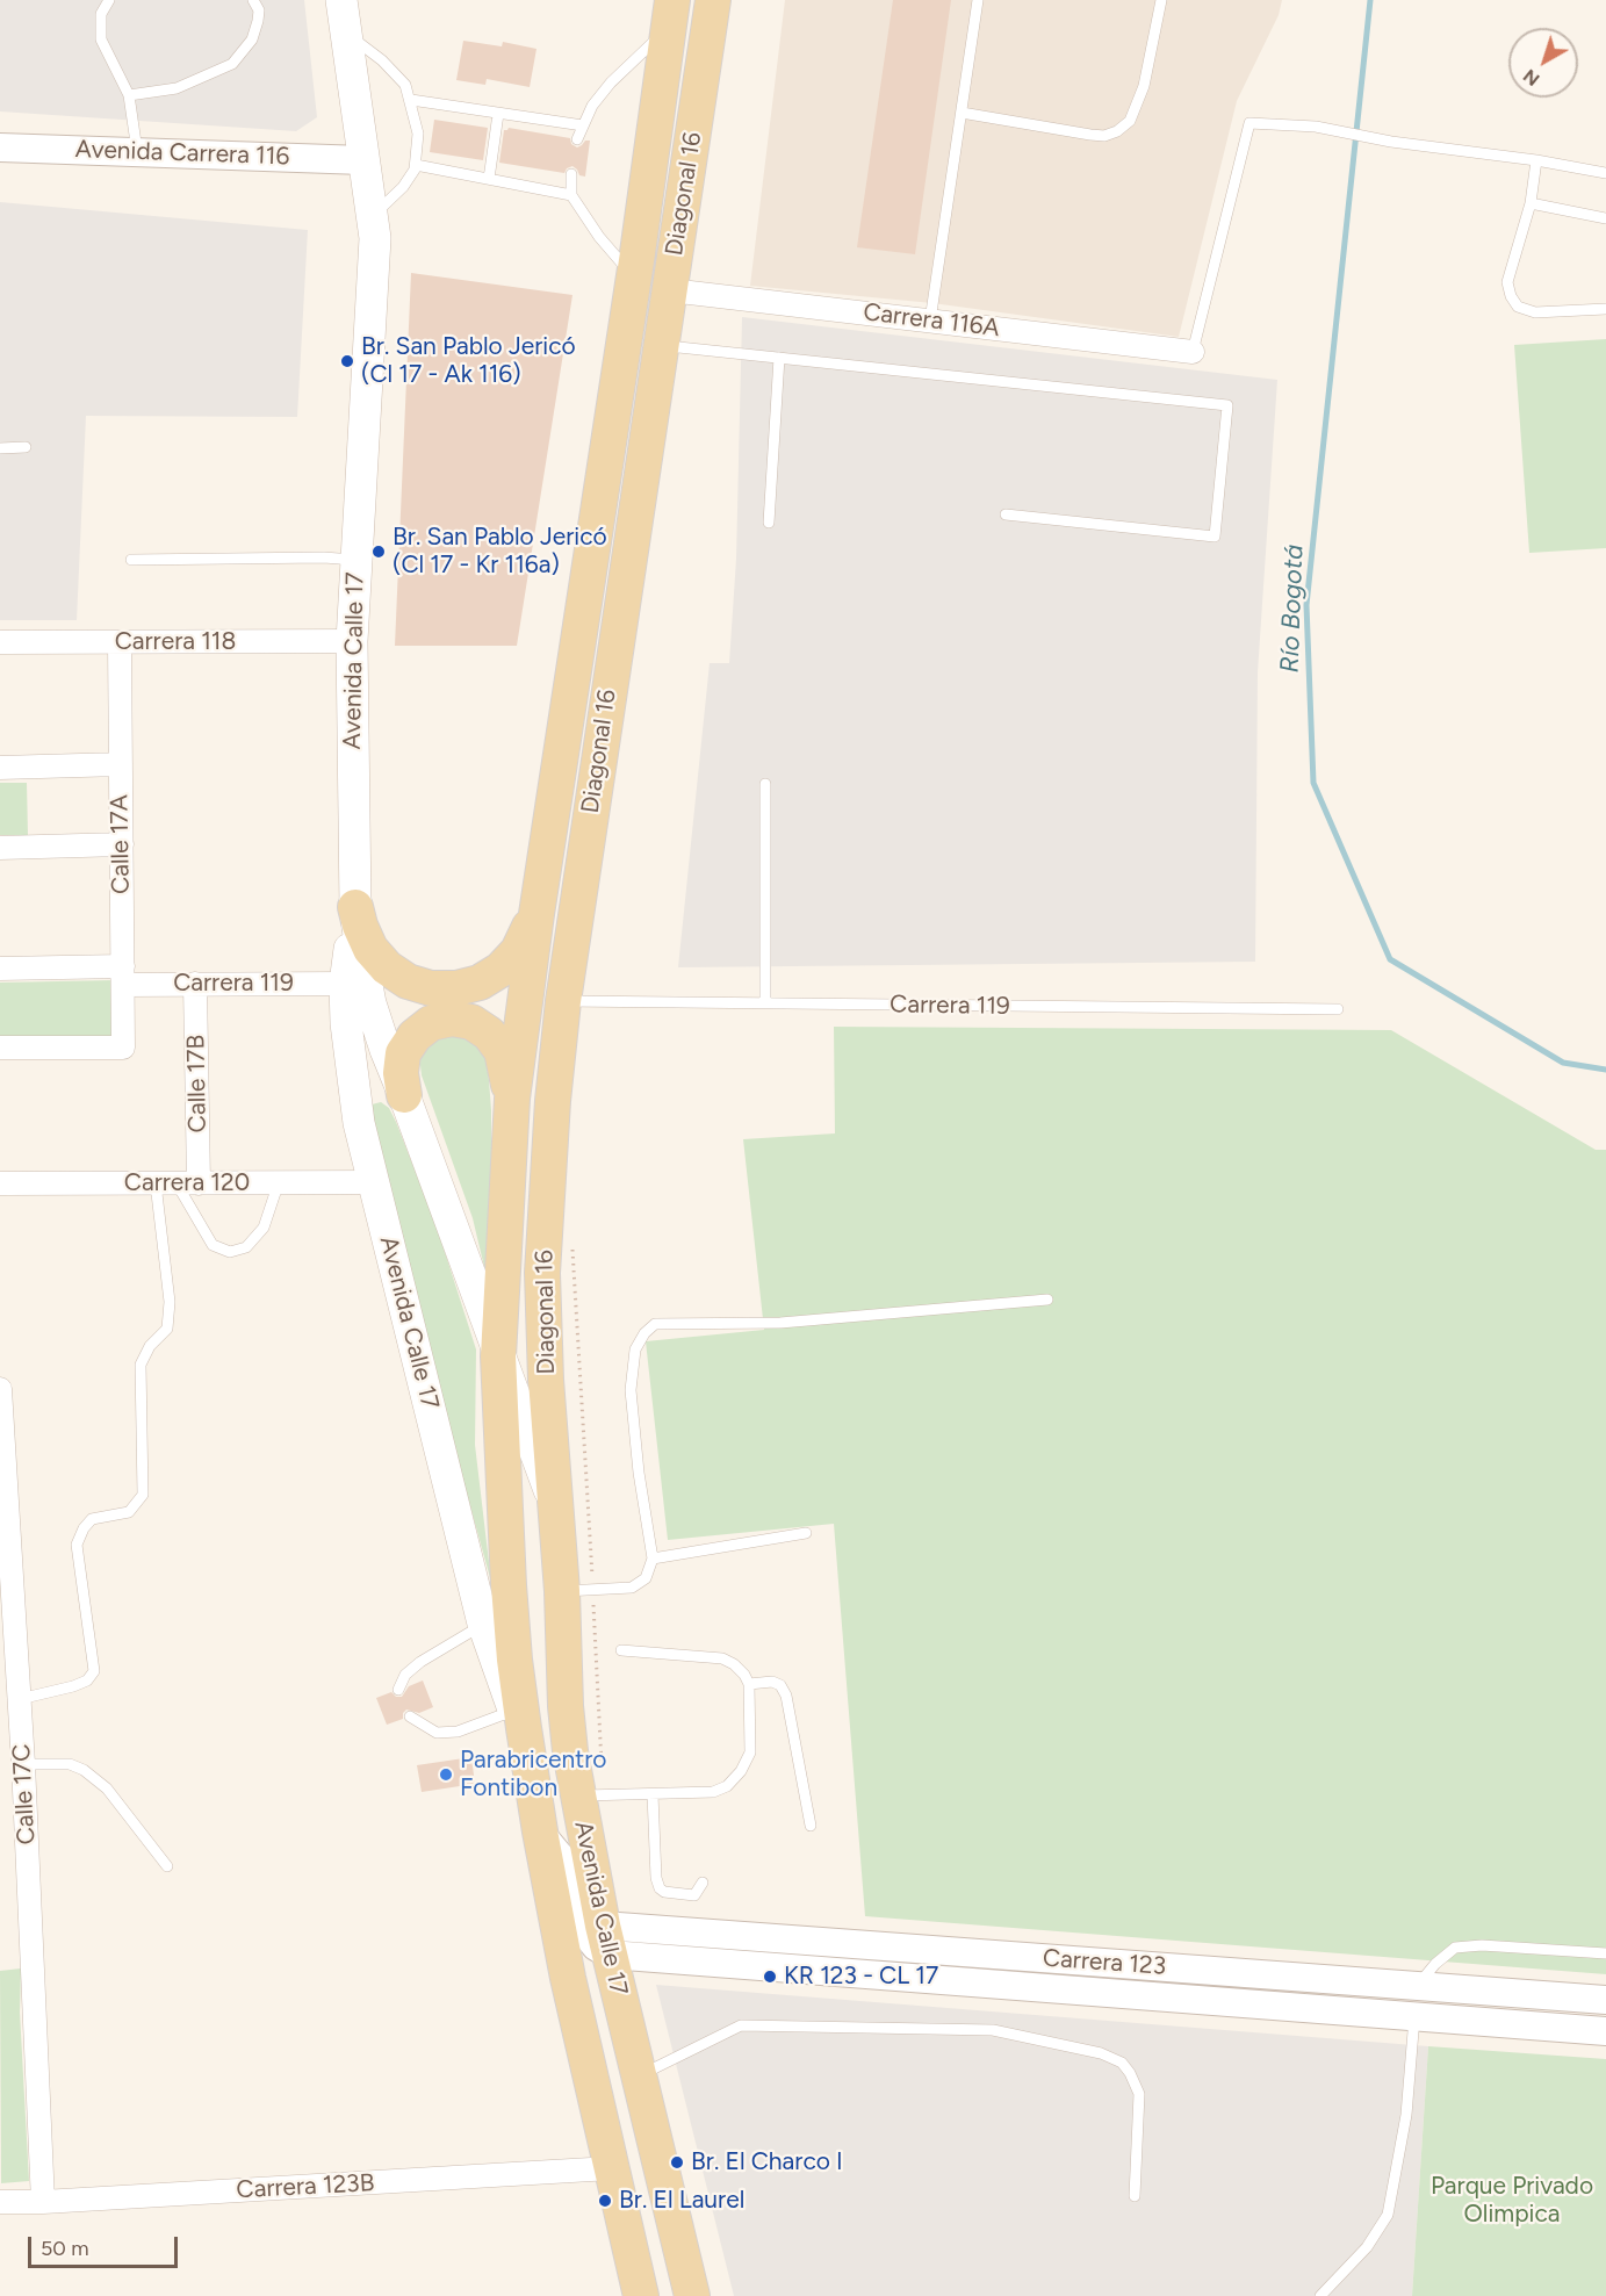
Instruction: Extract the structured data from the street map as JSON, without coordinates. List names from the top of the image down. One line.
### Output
{"streets":{"main road":["Diagonal 16","Avenida Calle 17"],"street":["Avenida Carrera 116","Carrera 116A","Carrera 118","Calle 17A","Carrera 119","Calle 17B","Carrera 120","Calle 17C","Carrera 123","Carrera 123B"]},"crossings":[["Avenida Carrera 116","Avenida Calle 17"],["Diagonal 16","Carrera 116A"],["Diagonal 16","Avenida Calle 17"],["Diagonal 16","Carrera 119"],["Carrera 118","Avenida Calle 17"],["Carrera 118","Calle 17A"],["Avenida Calle 17","Carrera 119"],["Avenida Calle 17","Carrera 120"],["Avenida Calle 17","Carrera 123"],["Avenida Calle 17","Carrera 123B"],["Calle 17A","Carrera 119"],["Carrera 119","Calle 17B"],["Calle 17B","Carrera 120"],["Calle 17C","Carrera 123B"]],"water":["Río Bogotá"],"parks":["Parque Privado Olimpica"],"places":["Br. San Pablo Jericó (Cl 17 - Ak 116)","Br. San Pablo Jericó (Cl 17 - Kr 116a)","Parabricentro Fontibon","KR 123 - CL 17","Br. El Charco I","Br. El Laurel"],"scale_bar":"50 m","north":"bottom left"}
